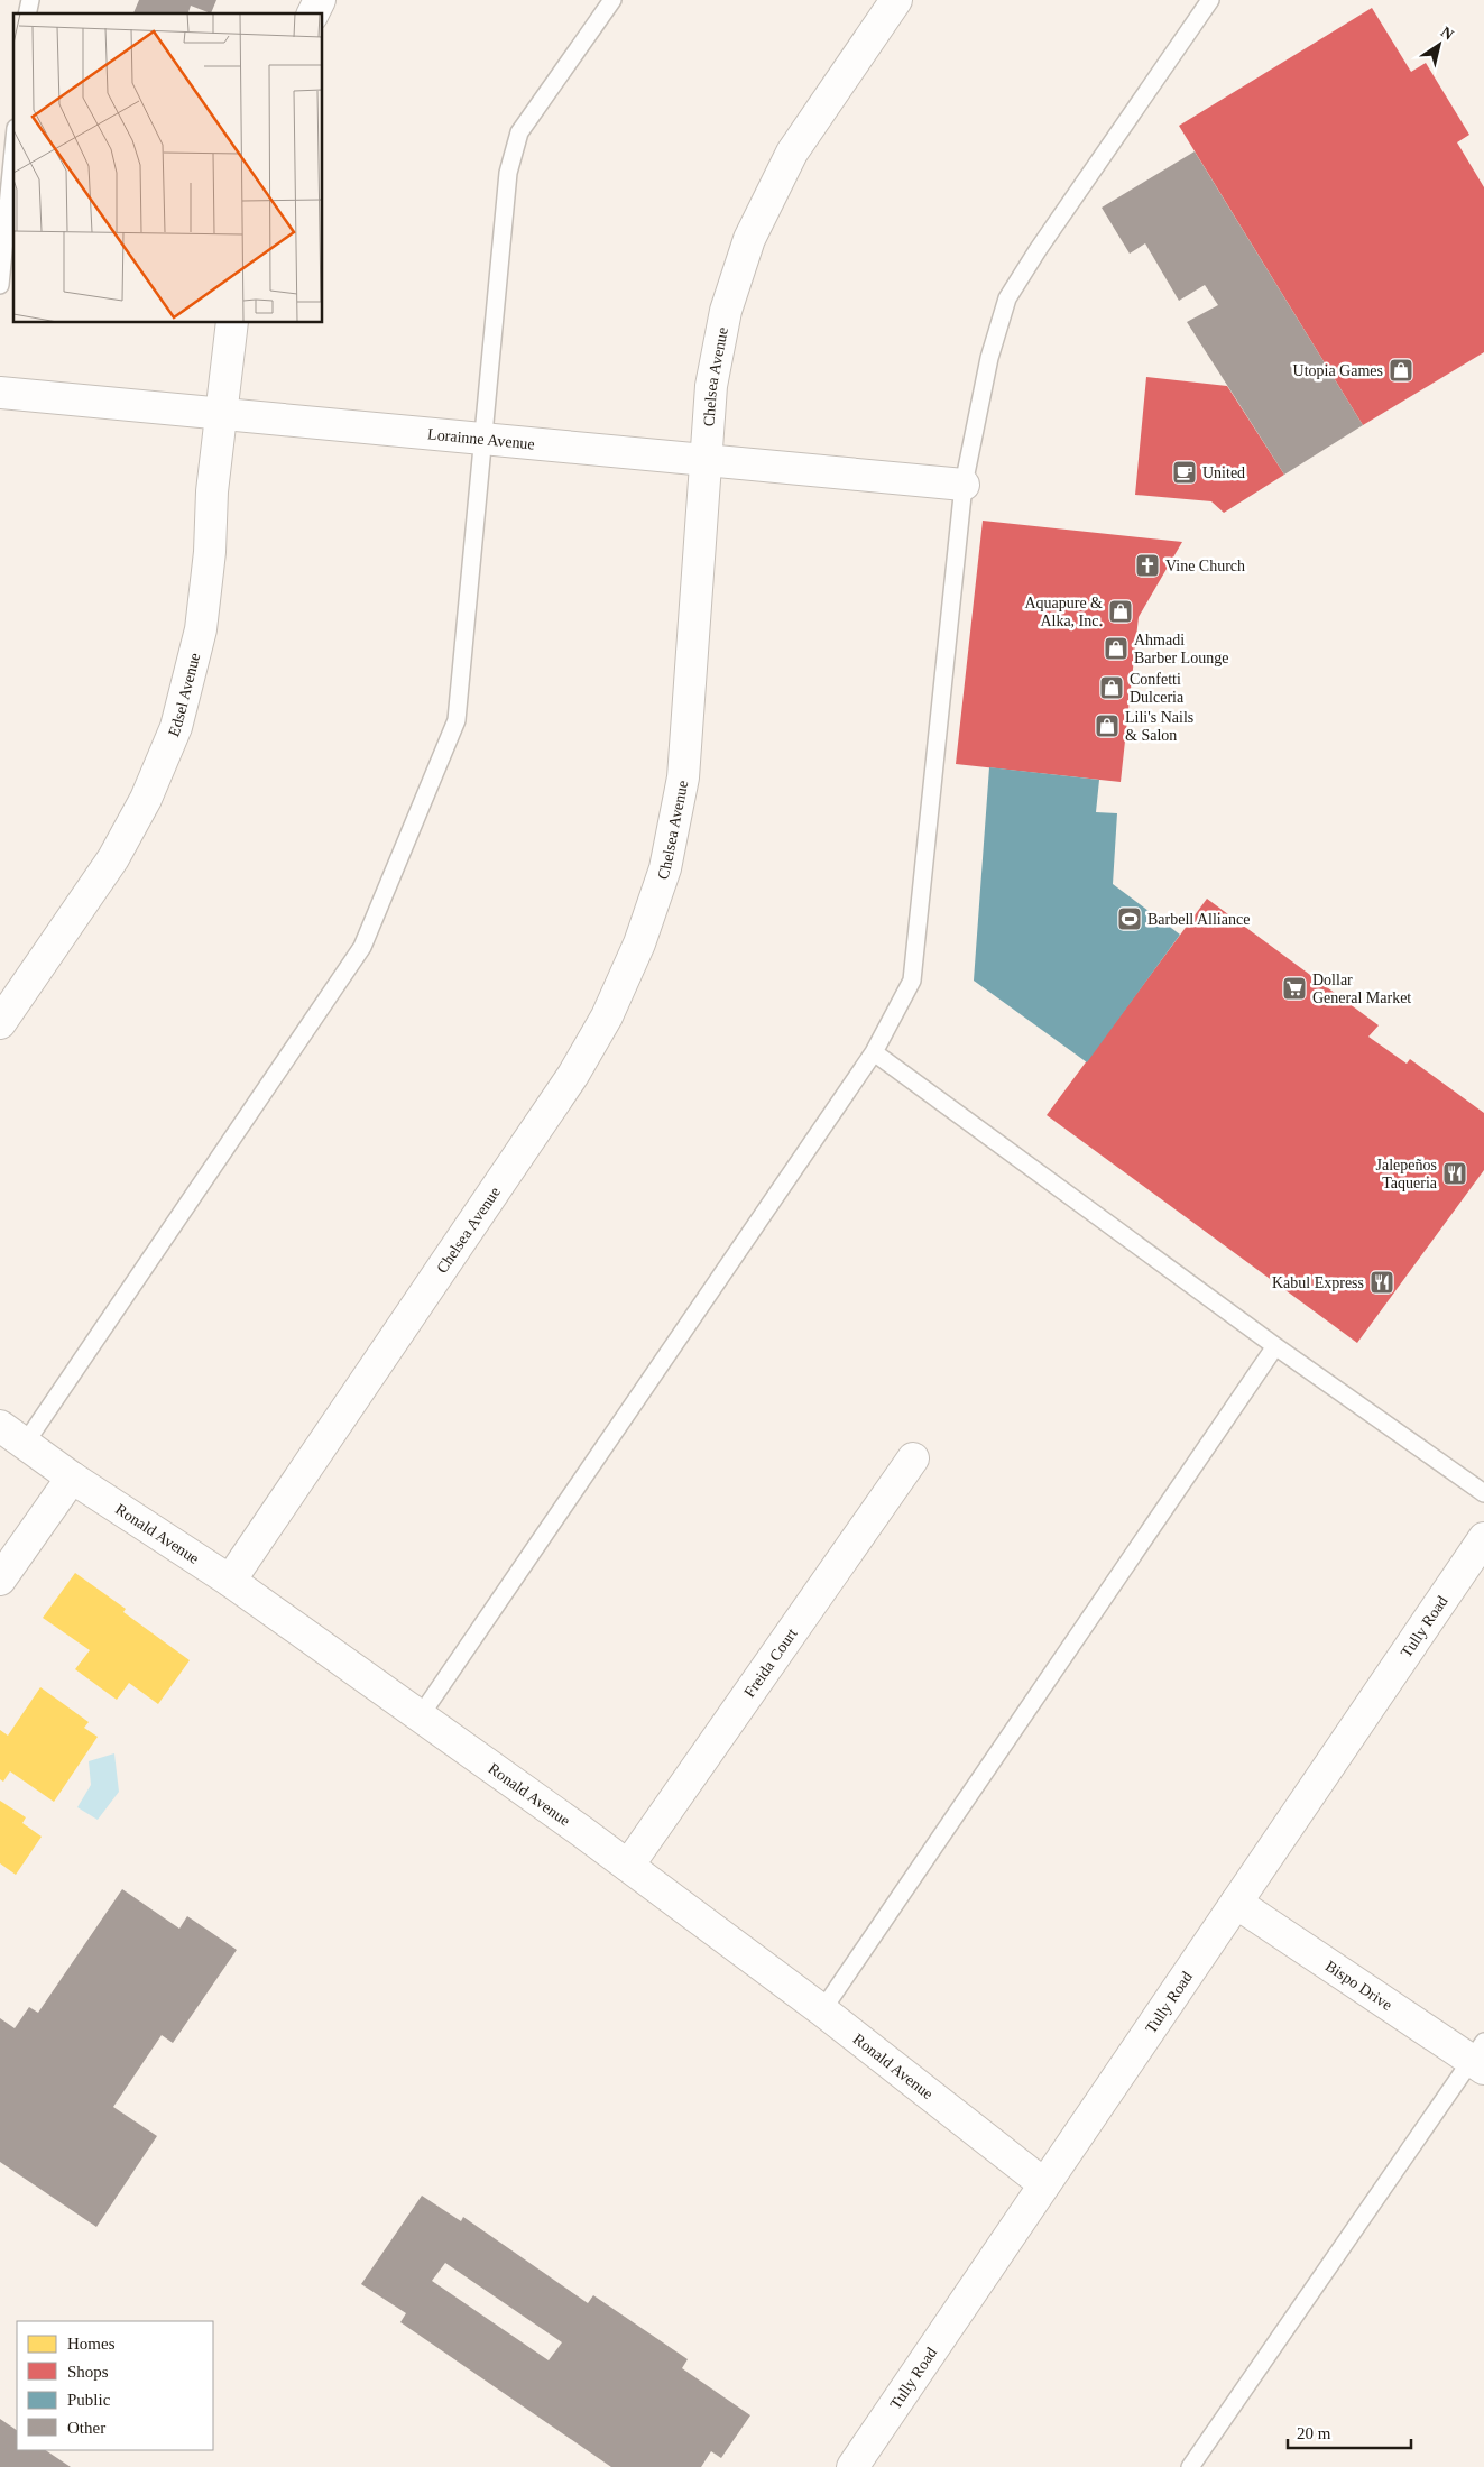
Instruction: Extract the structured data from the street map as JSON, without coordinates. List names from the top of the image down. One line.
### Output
{"streets":{"street":["Chelsea Avenue","Lorainne Avenue","Edsel Avenue","Ronald Avenue","Tully Road","Freida Court","Bispo Drive"]},"crossings":[["Chelsea Avenue","Lorainne Avenue"],["Chelsea Avenue","Ronald Avenue"],["Lorainne Avenue","Edsel Avenue"],["Ronald Avenue","Tully Road"],["Ronald Avenue","Freida Court"],["Tully Road","Bispo Drive"]],"places":{"shop":["Utopia Games","Aquapure & Alka, Inc.","Ahmadi Barber Lounge","Confetti Dulceria","Lili's Nails & Salon"],"cafe":["United"],"church":["Vine Church"],"sports":["Barbell Alliance"],"supermarket":["Dollar General Market"],"restaurant":["Jalepeños Taqueria","Kabul Express"]},"legend":["Homes","Shops","Public","Other"],"scale_bar":"20 m","north":"top right"}
